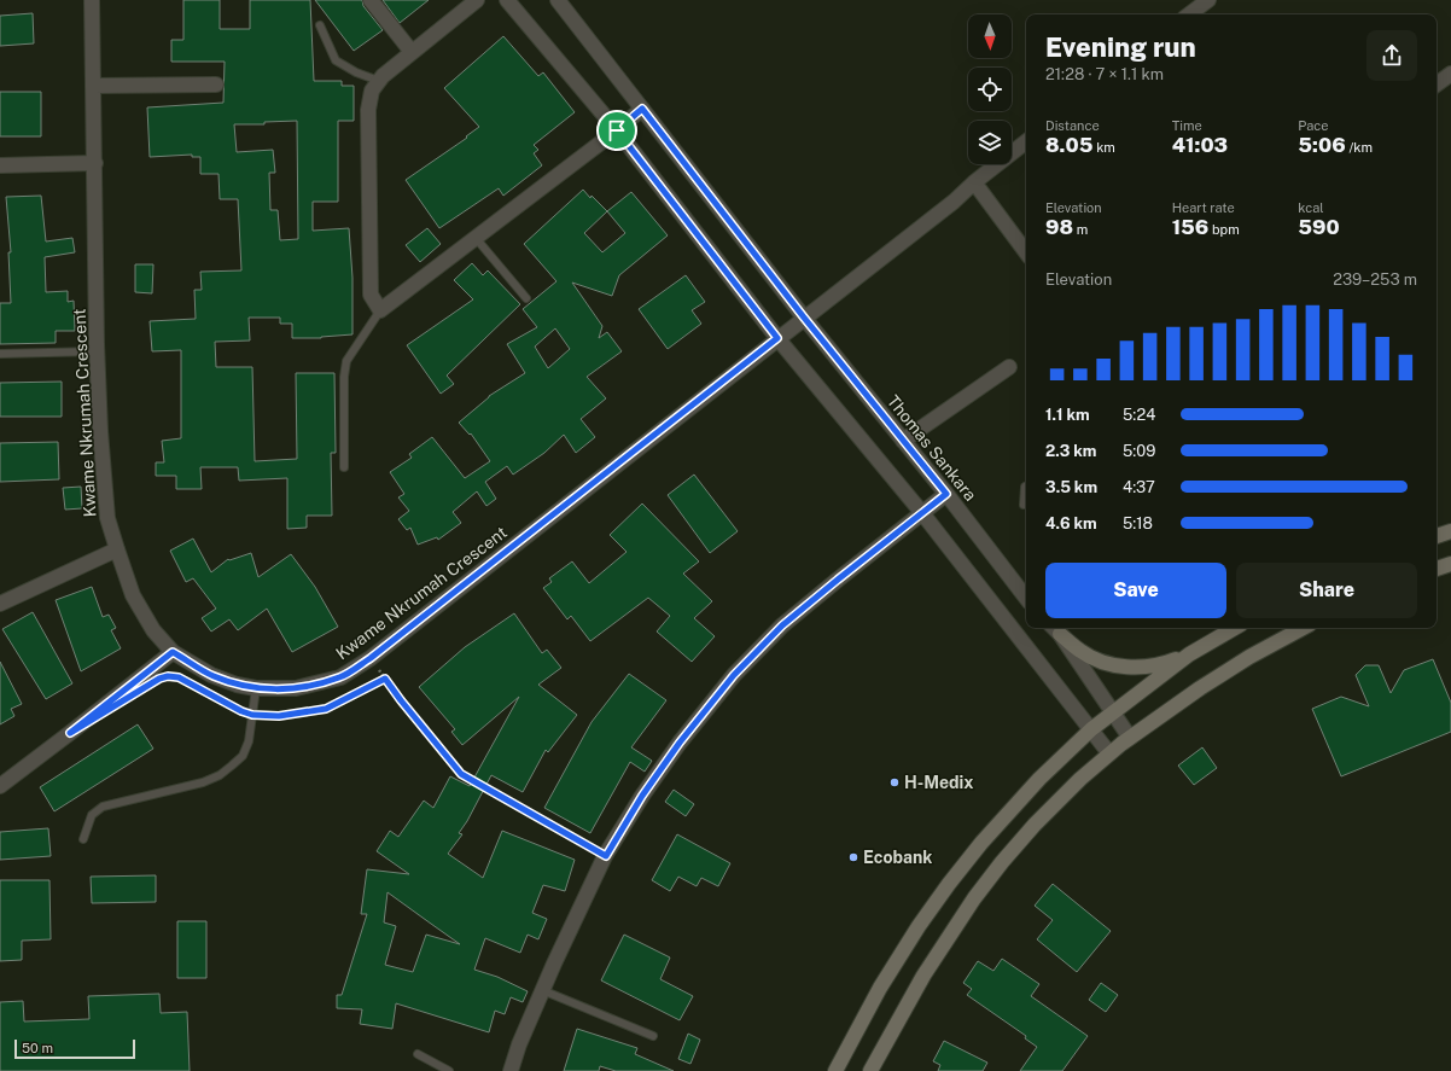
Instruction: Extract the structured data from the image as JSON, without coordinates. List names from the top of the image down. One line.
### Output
{"streets":{"street":["Kwame Nkrumah Crescent","Thomas Sankara"]},"crossings":[["Kwame Nkrumah Crescent","Thomas Sankara"]],"places":["H-Medix","Ecobank"],"scale_bar":"50 m","north":"bottom","page":{"heading":["Evening run","21:28 · 7 × 1.1 km"],"stats":[["Distance","8.05 km"],["Time","41:03"],["Pace","5:06 /km"],["Elevation","98 m"],["Heart rate","156 bpm"],["kcal","590"]],"chart":["Elevation","239–253 m"],"list":[{"name":"1.1 km","note":"5:24"},{"name":"2.3 km","note":"5:09"},{"name":"3.5 km","note":"4:37"},{"name":"4.6 km","note":"5:18"}],"buttons":["Save","Share"],"scale":"50 m"}}
